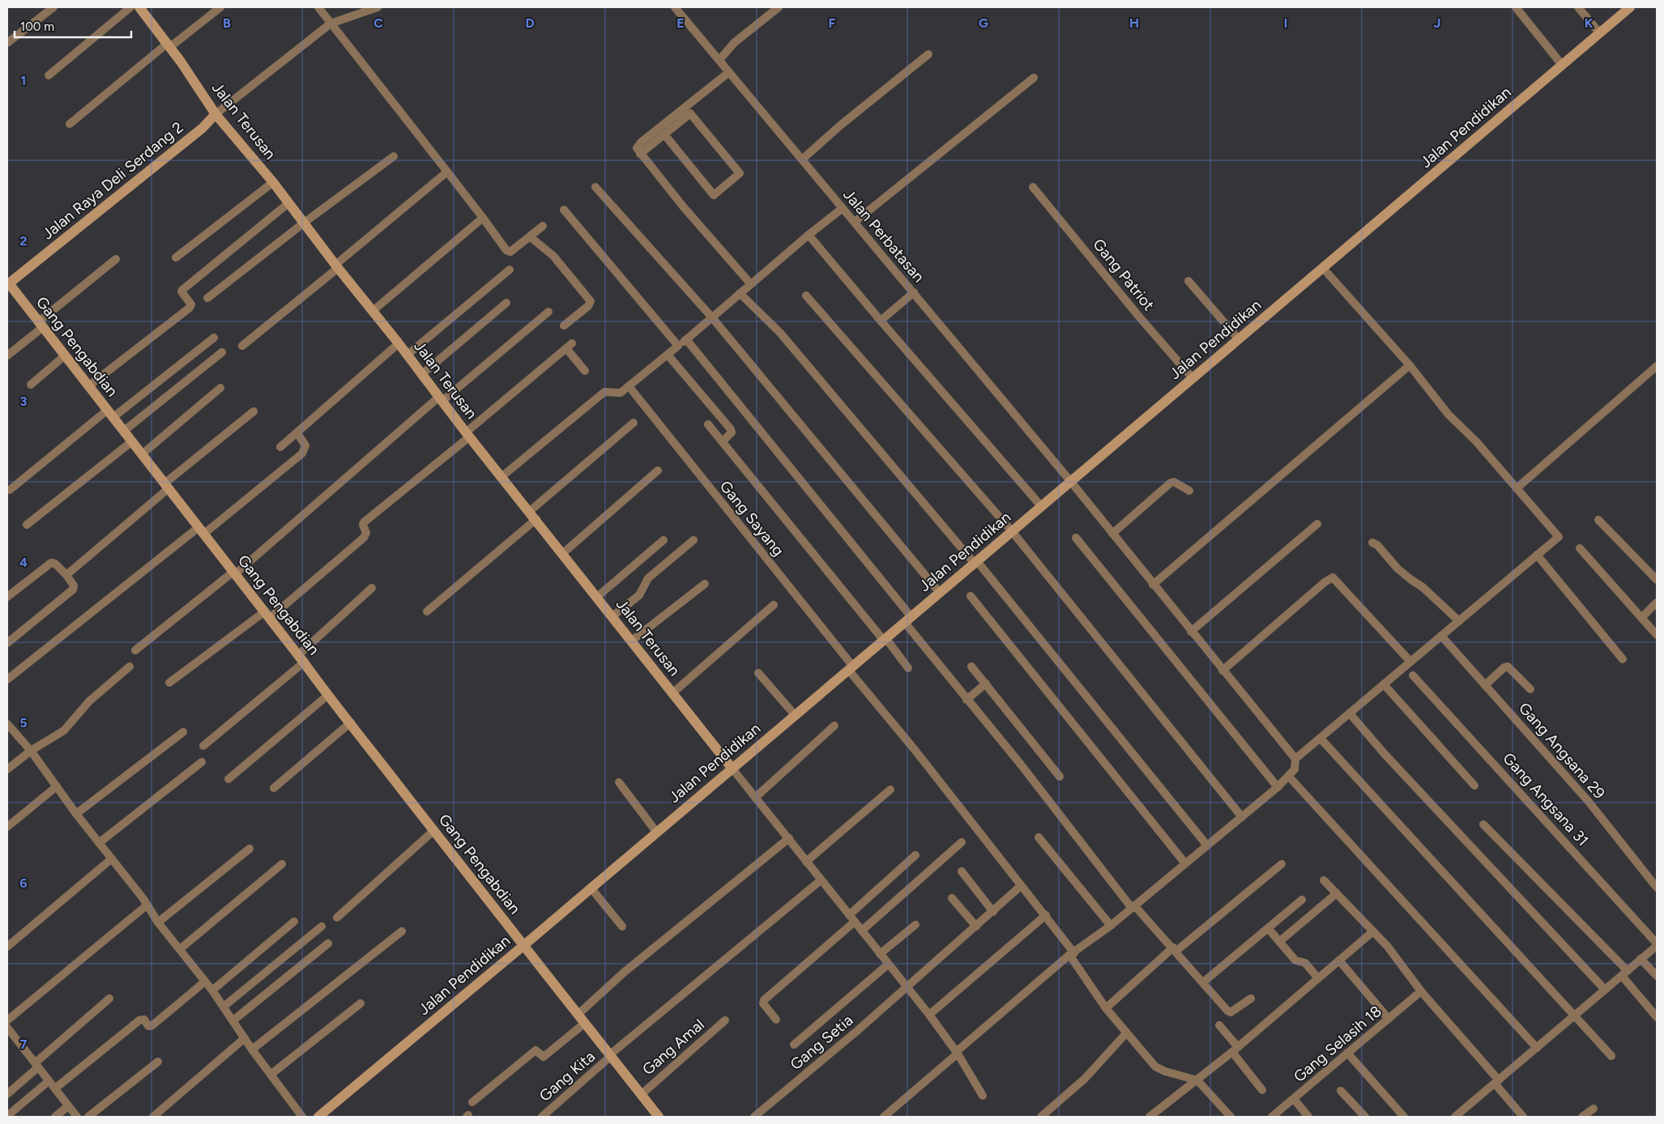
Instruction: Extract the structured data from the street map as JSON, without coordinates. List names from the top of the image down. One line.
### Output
{"streets":{"street":["Jalan Terusan","Jalan Pendidikan","Jalan Raya Deli Serdang 2","Jalan Perbatasan","Gang Patriot","Gang Pengabdian","Gang Sayang","Gang Angsana 29","Gang Angsana 31","Gang Setia","Gang Selasih 18","Gang Amal","Gang Kita"]},"crossings":[["Jalan Terusan","Jalan Pendidikan"],["Jalan Terusan","Jalan Raya Deli Serdang 2"],["Jalan Pendidikan","Jalan Perbatasan"],["Jalan Pendidikan","Gang Patriot"],["Jalan Pendidikan","Gang Pengabdian"],["Jalan Pendidikan","Gang Sayang"],["Jalan Raya Deli Serdang 2","Gang Pengabdian"],["Gang Pengabdian","Gang Amal"],["Gang Pengabdian","Gang Kita"],["Gang Sayang","Gang Setia"]],"scale_bar":"100 m","grid":{"columns":["B","C","D","E","F","G","H","I","J","K"],"rows":["1","2","3","4","5","6","7"]}}
